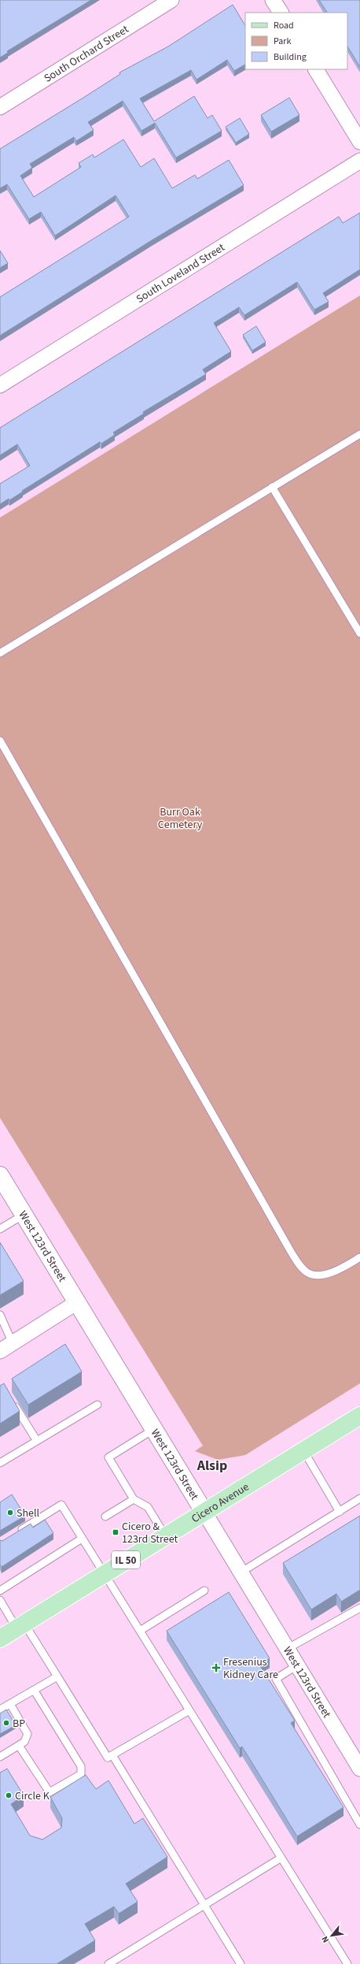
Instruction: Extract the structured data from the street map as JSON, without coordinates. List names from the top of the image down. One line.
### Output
{"streets":{"main road":["Cicero Avenue","IL 50"],"street":["South Orchard Street","South Loveland Street","West 123rd Street"]},"crossings":[["West 123rd Street","Cicero Avenue"]],"districts":["Alsip"],"parks":["Burr Oak Cemetery"],"places":{"other":["Shell","BP","Circle K"],"transit":["Cicero & 123rd Street"],"health":["Fresenius Kidney Care"]},"legend":["Road","Park","Building"],"north":"bottom left"}
